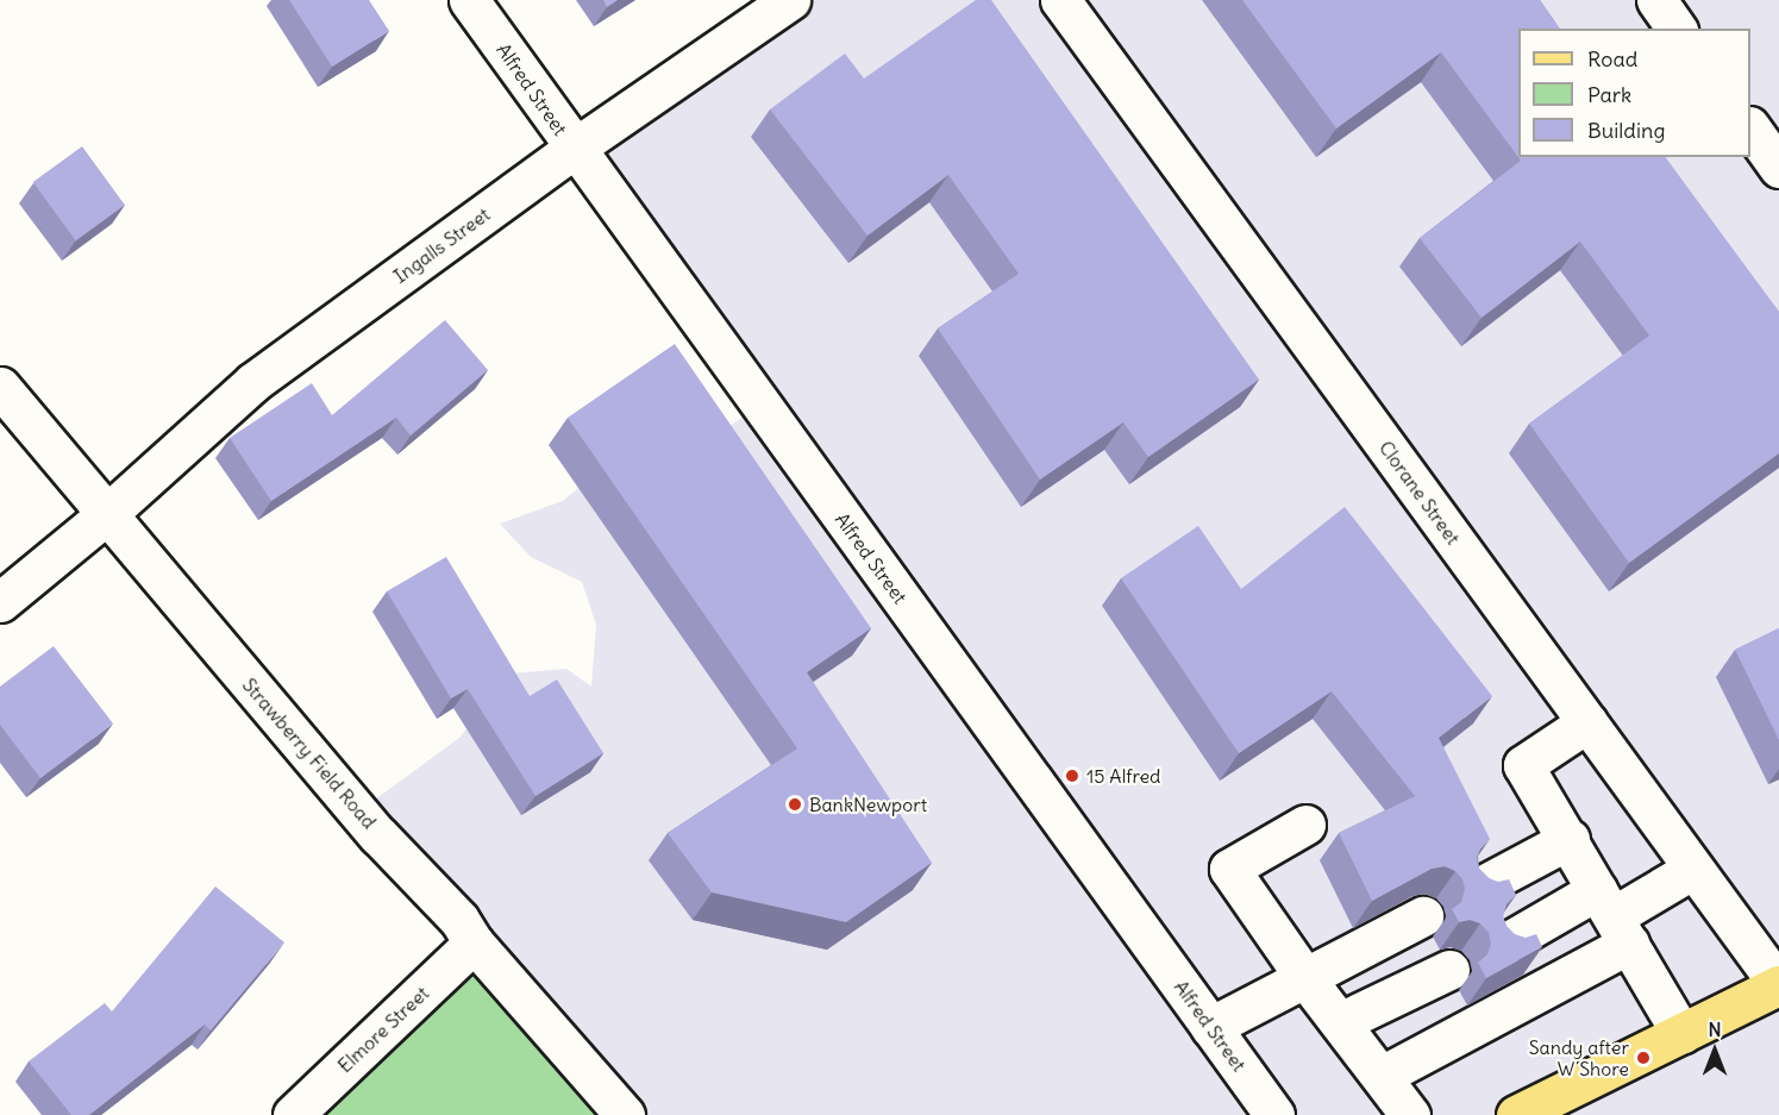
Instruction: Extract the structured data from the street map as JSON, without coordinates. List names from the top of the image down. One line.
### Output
{"streets":{"street":["Alfred Street","Ingalls Street","Clorane Street","Strawberry Field Road","Elmore Street"]},"crossings":[["Alfred Street","Ingalls Street"],["Ingalls Street","Strawberry Field Road"],["Strawberry Field Road","Elmore Street"]],"places":["15 Alfred","BankNewport","Sandy after W Shore"],"legend":["Road","Park","Building"],"north":"top"}
